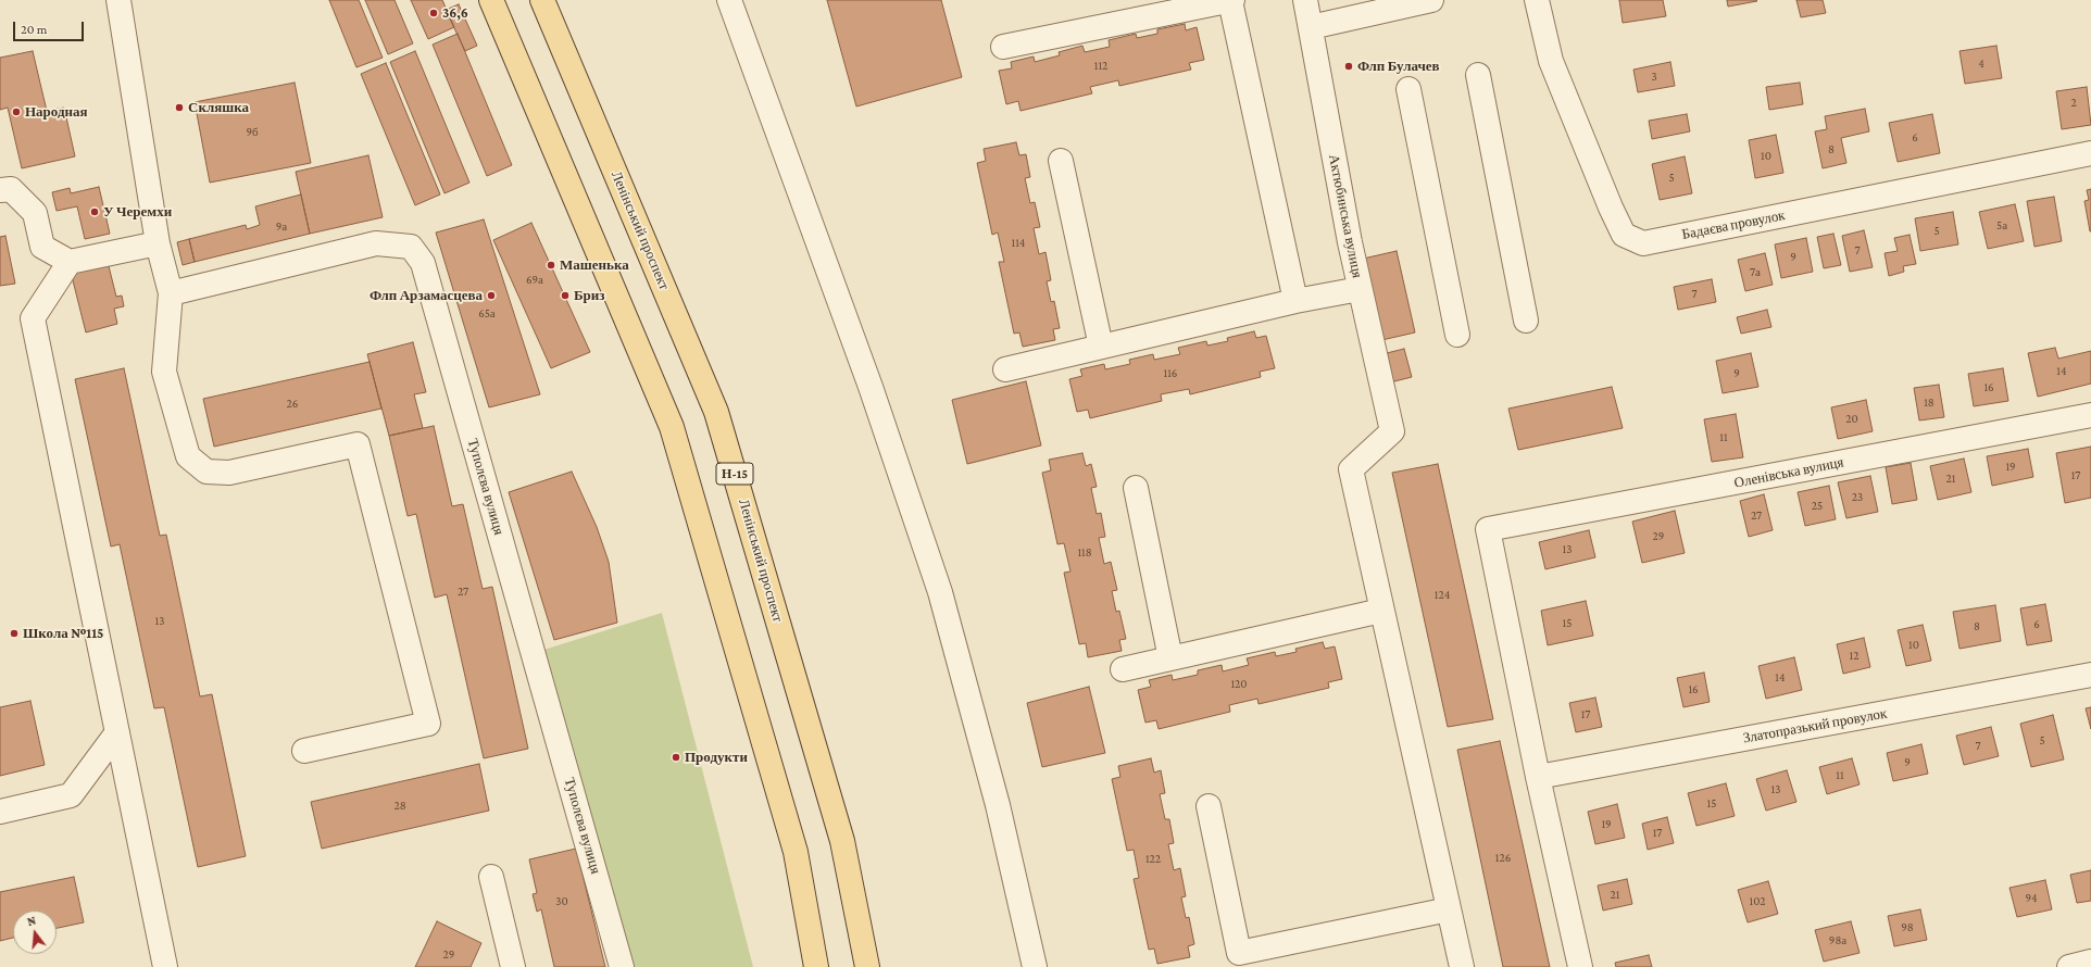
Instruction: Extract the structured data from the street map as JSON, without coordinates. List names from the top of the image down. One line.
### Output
{"streets":{"main road":["Ленінський проспект","Н-15"],"street":["Актюбинська вулиця","Бадаєва провулок","Оленівська вулиця","Туполєва вулиця","Златопразький провулок"]},"crossings":[["Оленівська вулиця","Златопразький провулок"]],"places":["36,6","Флп Булачев","Скляшка","Народная","У Черемхи","Машенька","Флп Арзамасцева","Бриз","Школа №115","Продукти"],"house_numbers":["4","112","3","2","9б","6","8","10","5","5а","9а","5","114","7","9","7а","69а","7","65а","14","116","9","16","18","26","20","11","19","17","21","23","25","27","29","13","118","27","124","13","15","6","8","10","12","14","120","16","17","5","7","9","11","13","15","28","19","17","126","122","21","94","30","102","98","98а","29"],"scale_bar":"20 m","north":"top"}
